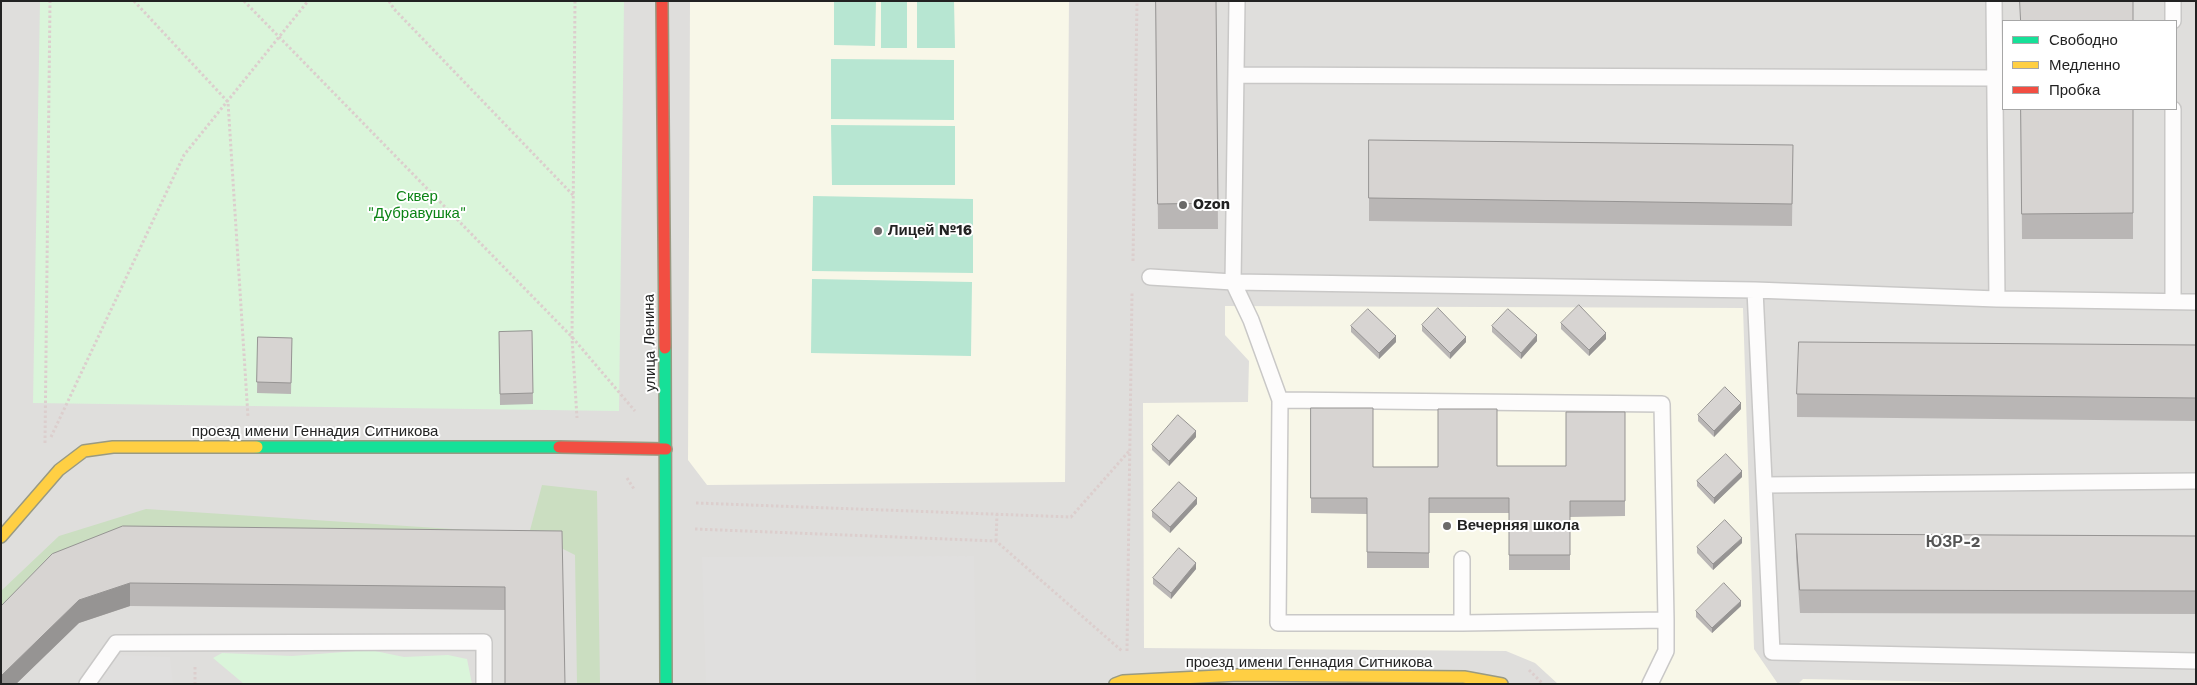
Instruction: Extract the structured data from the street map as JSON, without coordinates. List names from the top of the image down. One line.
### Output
{"streets":{"street":["улица Ленина","проезд имени Геннадия Ситникова"]},"crossings":[["улица Ленина","проезд имени Геннадия Ситникова"]],"districts":["ЮЗР-2"],"parks":["Сквер \"Дубравушка\""],"places":["Ozon","Лицей №16","Вечерняя школа"],"legend":["Свободно","Медленно","Пробка"]}
